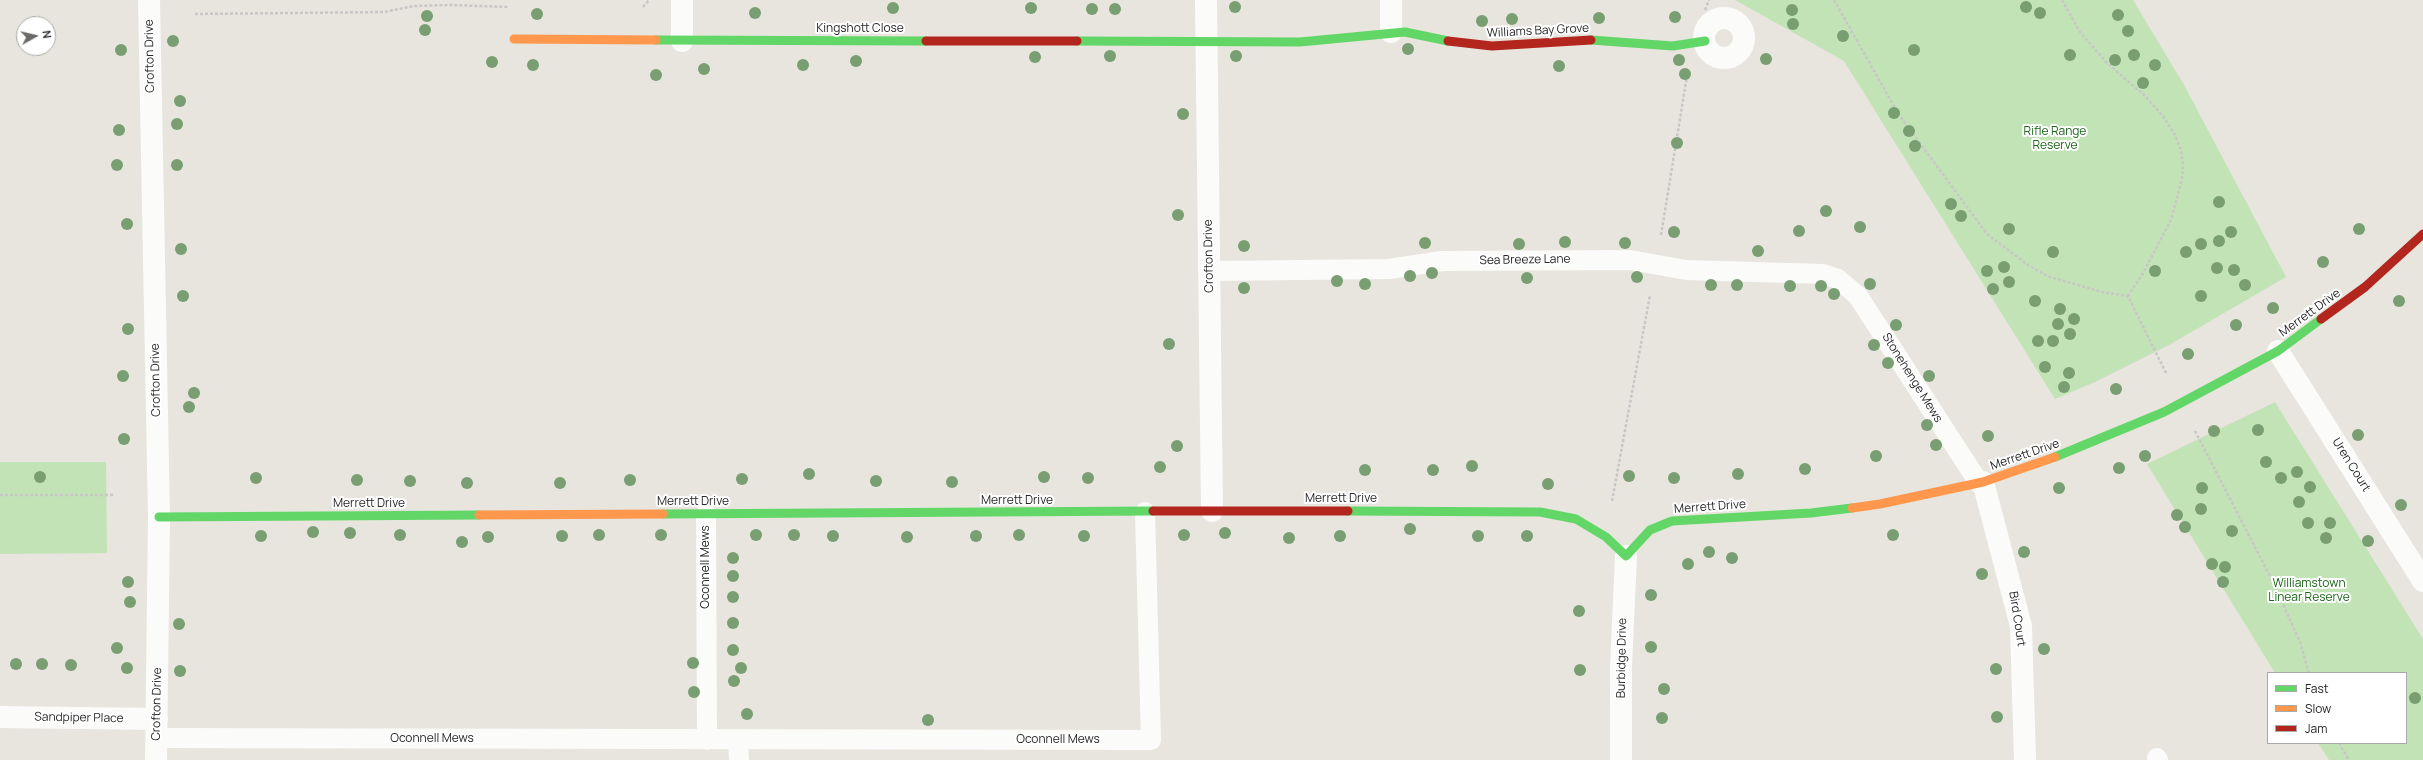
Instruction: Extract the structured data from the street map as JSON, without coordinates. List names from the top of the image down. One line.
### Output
{"streets":{"street":["Kingshott Close","Williams Bay Grove","Crofton Drive","Merrett Drive","Uren Court","Bird Court","Burbidge Drive","Sandpiper Place"],"lane":["Sea Breeze Lane","Stonehenge Mews","Oconnell Mews"]},"crossings":[["Kingshott Close","Williams Bay Grove"],["Kingshott Close","Crofton Drive"],["Williams Bay Grove","Crofton Drive"],["Crofton Drive","Sea Breeze Lane"],["Crofton Drive","Merrett Drive"],["Crofton Drive","Oconnell Mews"],["Crofton Drive","Sandpiper Place"],["Sea Breeze Lane","Stonehenge Mews"],["Merrett Drive","Stonehenge Mews"],["Merrett Drive","Uren Court"],["Merrett Drive","Oconnell Mews"],["Merrett Drive","Bird Court"],["Merrett Drive","Burbidge Drive"],["Stonehenge Mews","Bird Court"],["Oconnell Mews","Sandpiper Place"]],"parks":["Rifle Range Reserve","Williamstown Linear Reserve"],"legend":["Fast","Slow","Jam"],"north":"right"}
